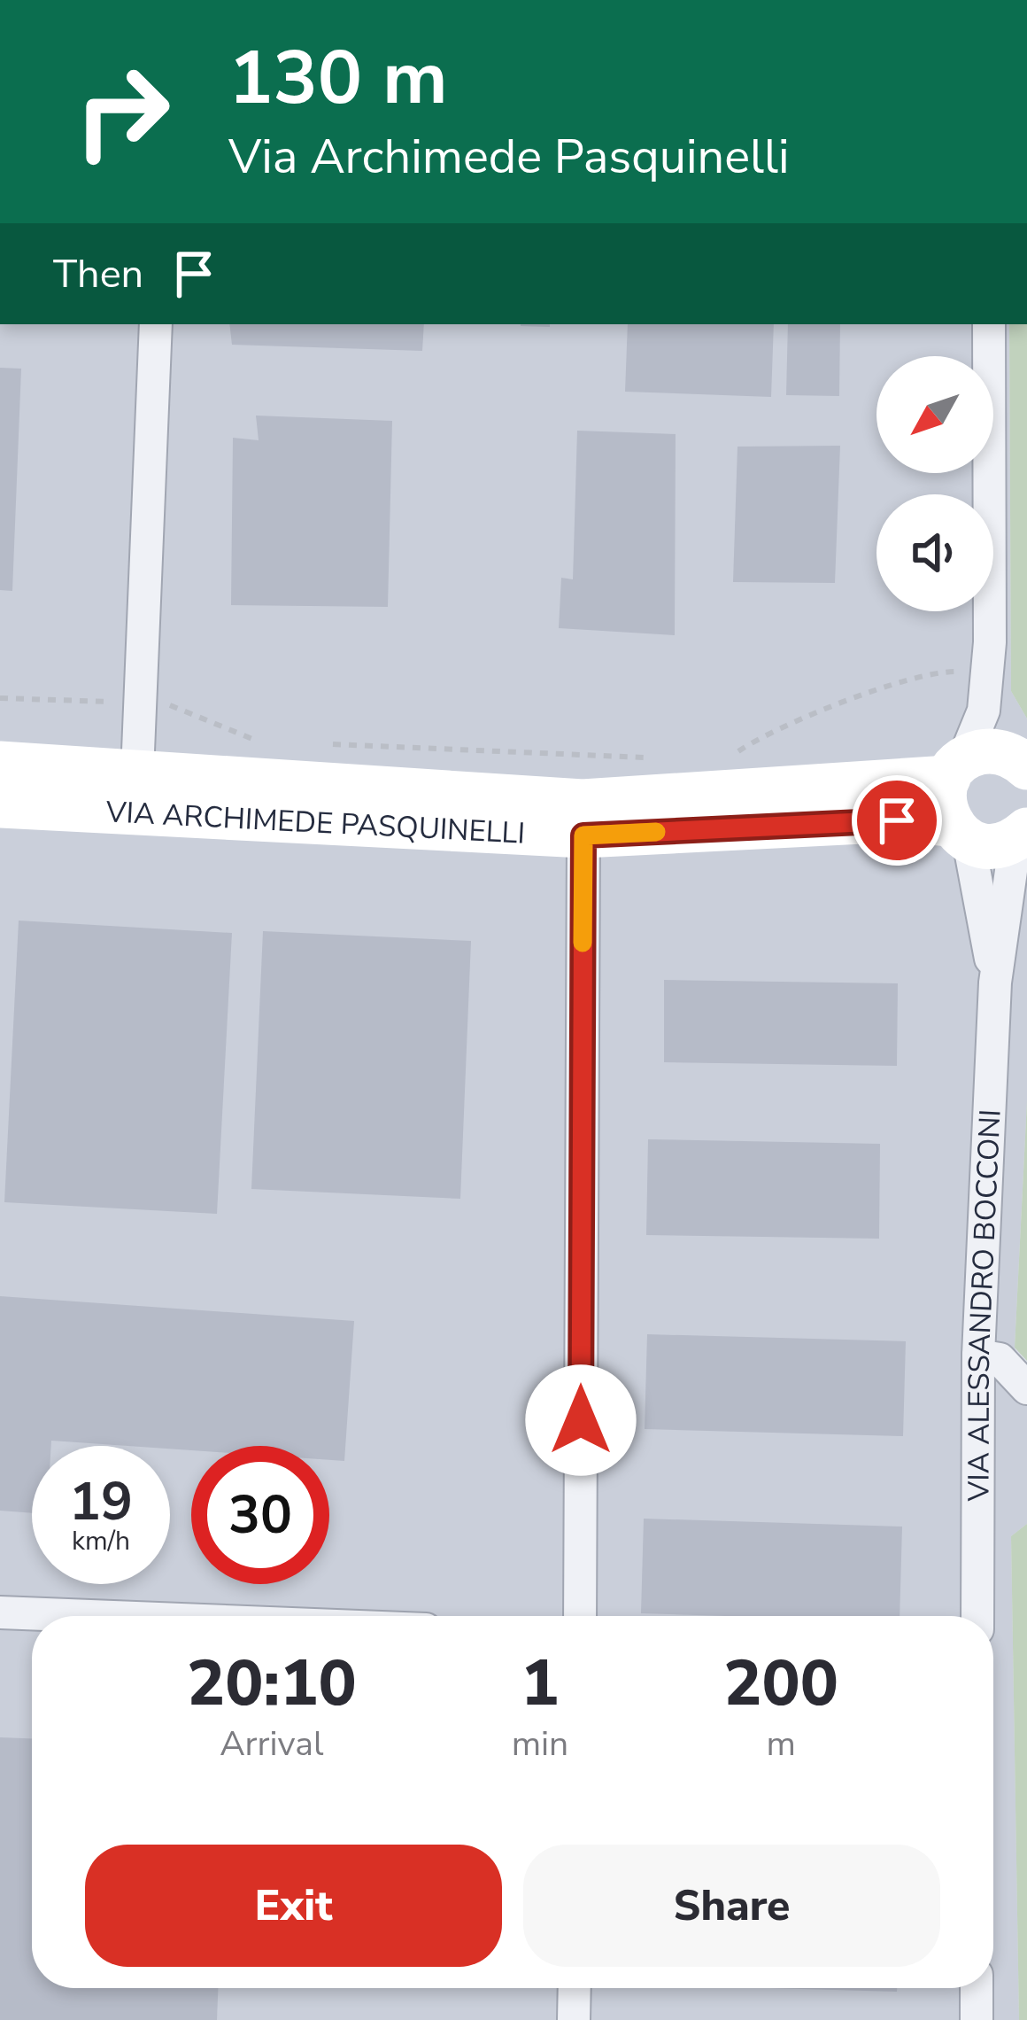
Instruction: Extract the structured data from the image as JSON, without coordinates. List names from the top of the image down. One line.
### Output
{"streets":{"main road":["VIA ARCHIMEDE PASQUINELLI"],"street":["VIA ALESSANDRO BOCCONI"]},"crossings":[["VIA ARCHIMEDE PASQUINELLI","VIA ALESSANDRO BOCCONI"]],"north":"bottom left","page":{"turn":["130 m","Via Archimede Pasquinelli"],"then":"Then","speed":"19 km/h","limit":"30","eta":["20:10","Arrival","1","min","200","m"],"buttons":["Exit","Share"]}}
